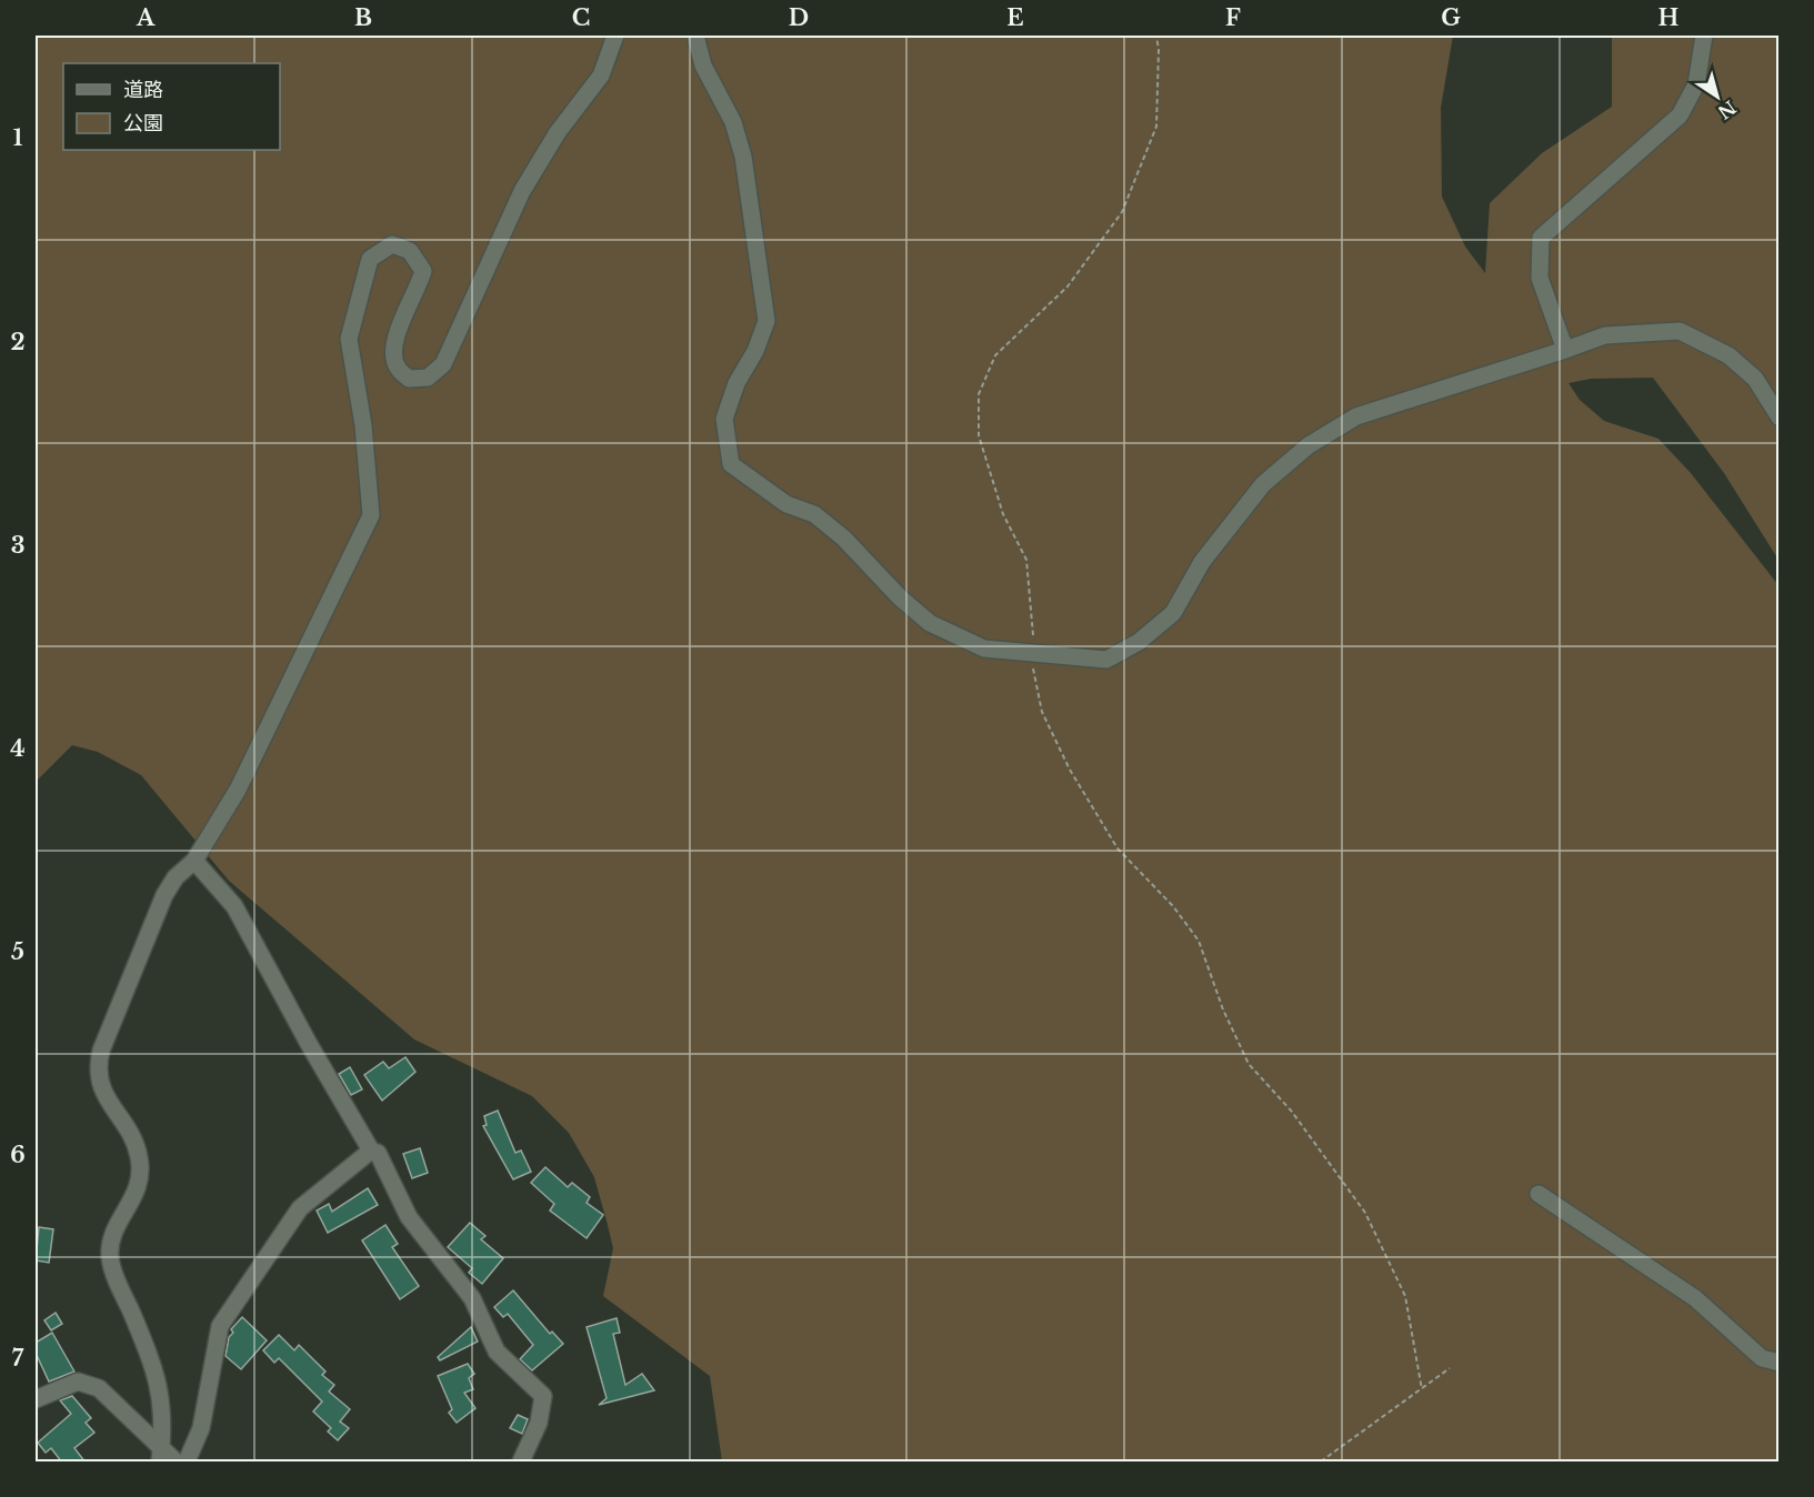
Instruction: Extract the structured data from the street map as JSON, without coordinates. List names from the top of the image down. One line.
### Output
{"legend":["道路","公園"],"north":"bottom right","grid":{"columns":["A","B","C","D","E","F","G","H"],"rows":["1","2","3","4","5","6","7"]}}
